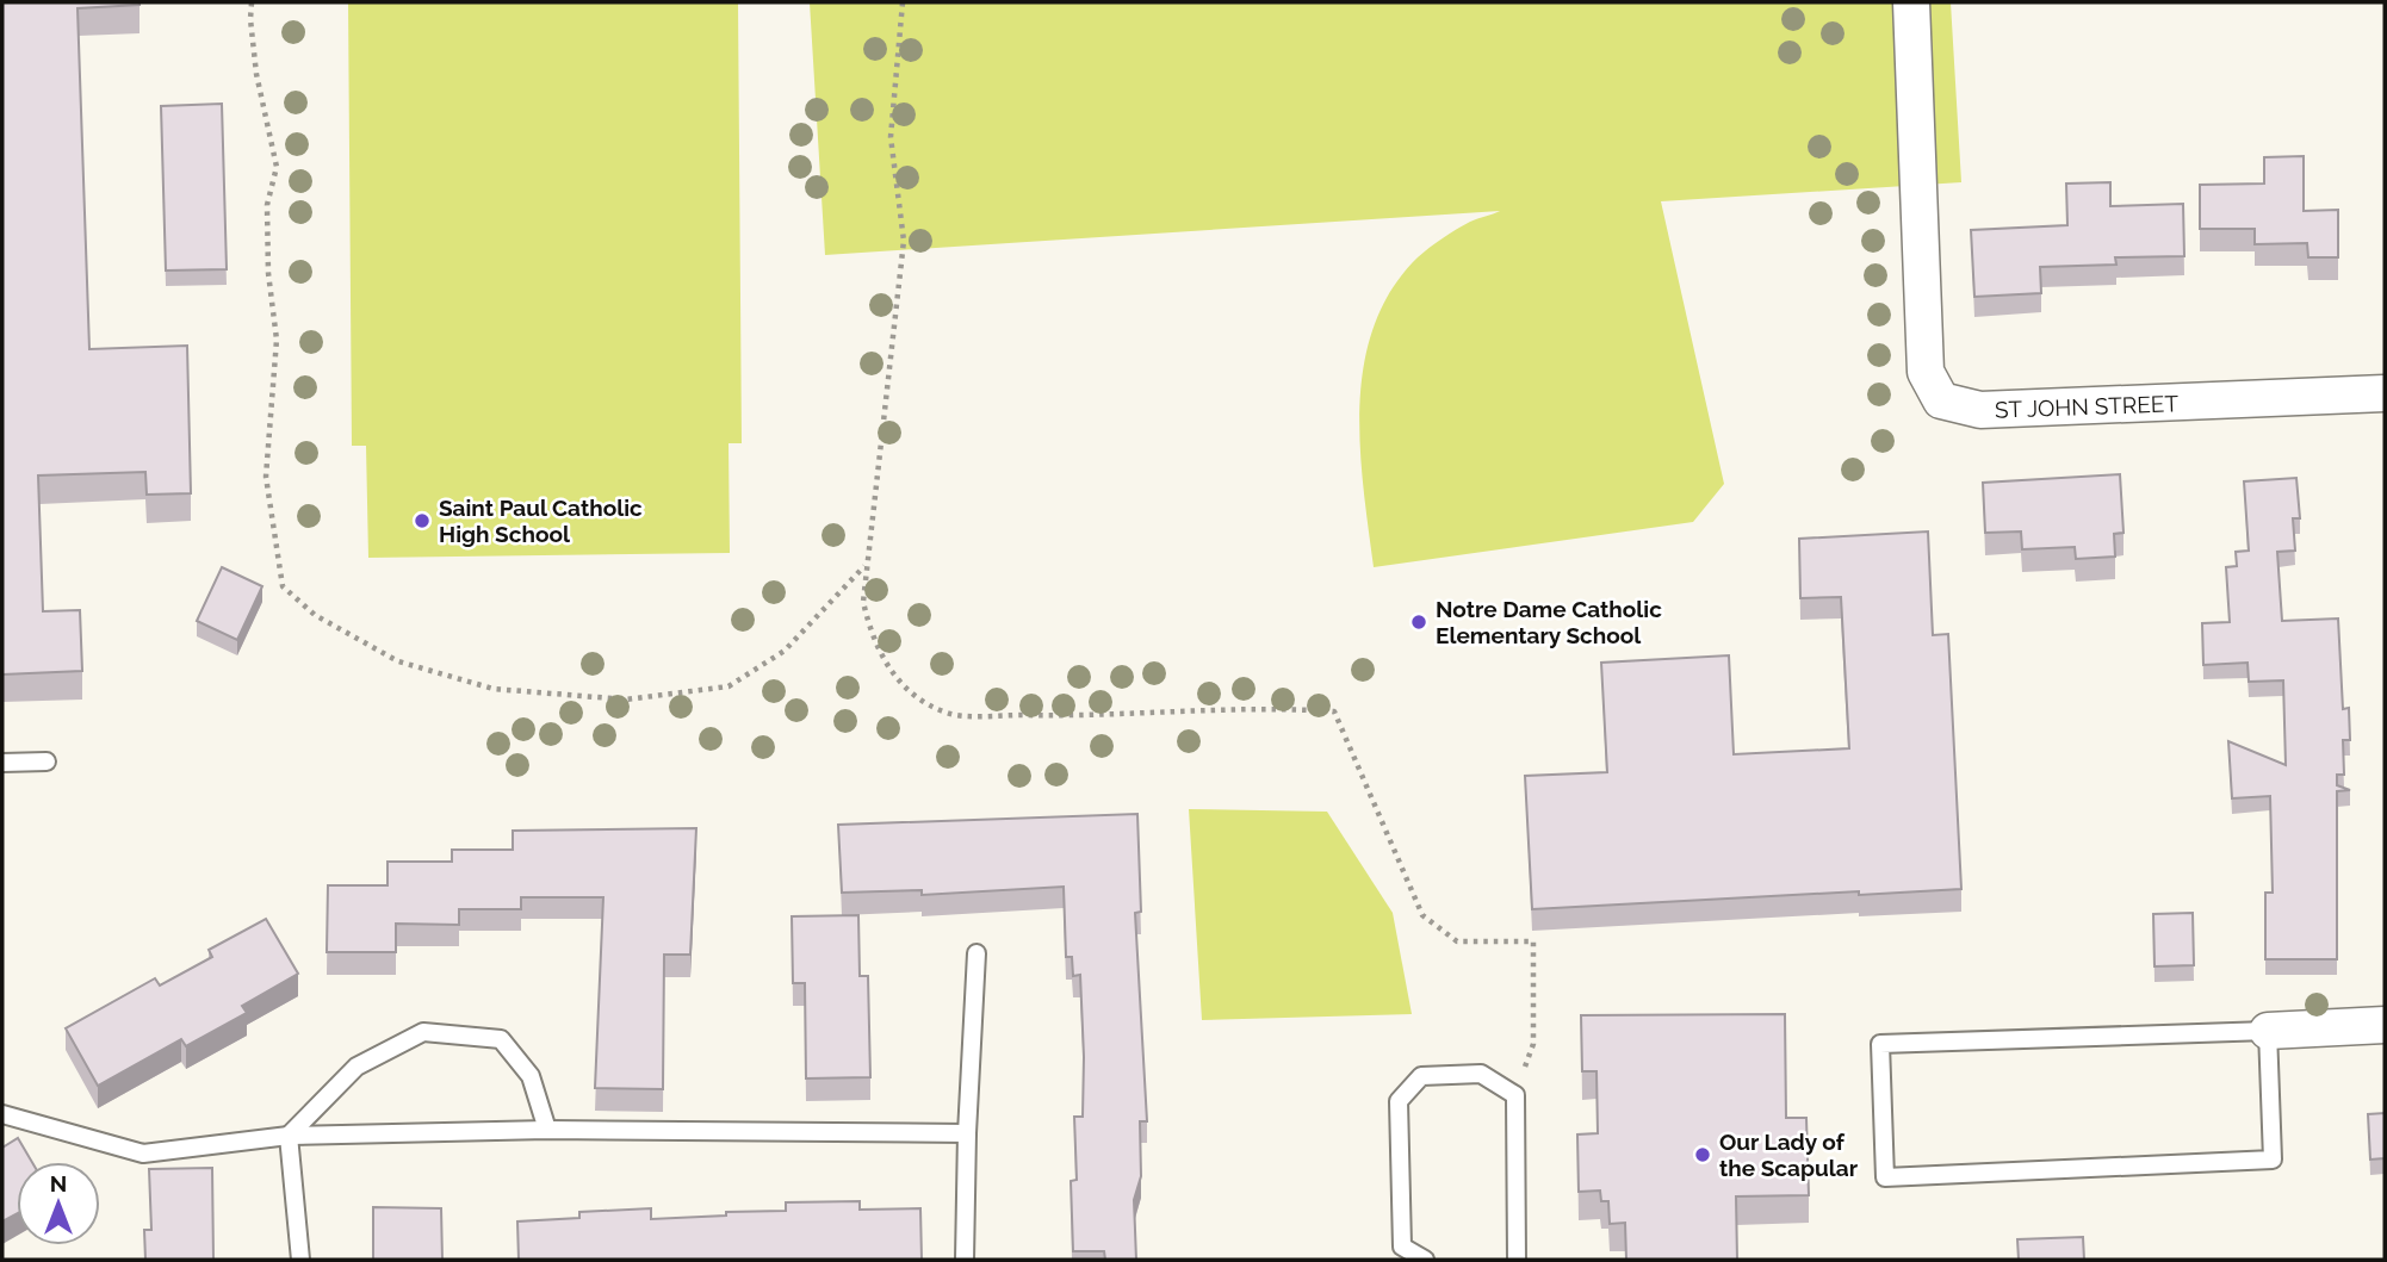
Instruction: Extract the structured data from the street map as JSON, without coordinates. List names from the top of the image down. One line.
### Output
{"streets":{"street":["ST JOHN STREET"]},"places":["Saint Paul Catholic High School","Notre Dame Catholic Elementary School","Our Lady of the Scapular"],"north":"top"}
